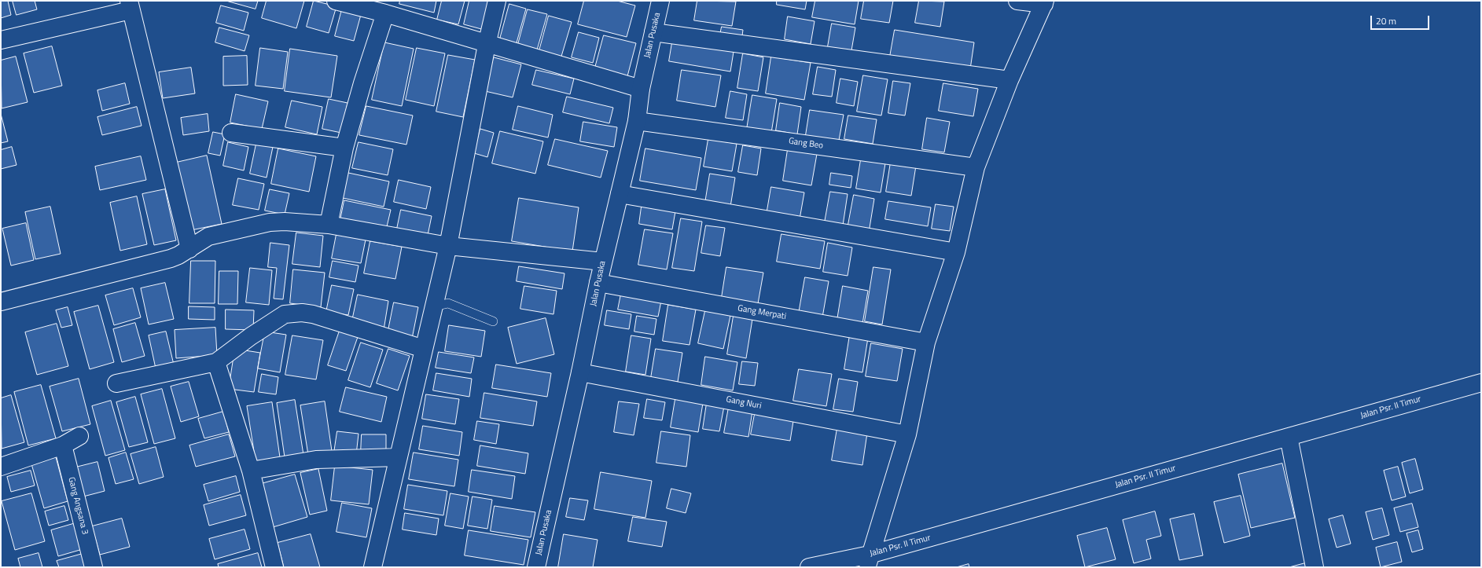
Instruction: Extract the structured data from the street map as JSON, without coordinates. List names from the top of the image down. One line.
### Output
{"streets":{"street":["Jalan Pusaka","Gang Beo","Gang Merpati","Gang Nuri","Jalan Psr. II Timur","Gang Angsana 3"]},"crossings":[["Jalan Pusaka","Gang Beo"],["Jalan Pusaka","Gang Merpati"],["Jalan Pusaka","Gang Nuri"]],"scale_bar":"20 m"}
